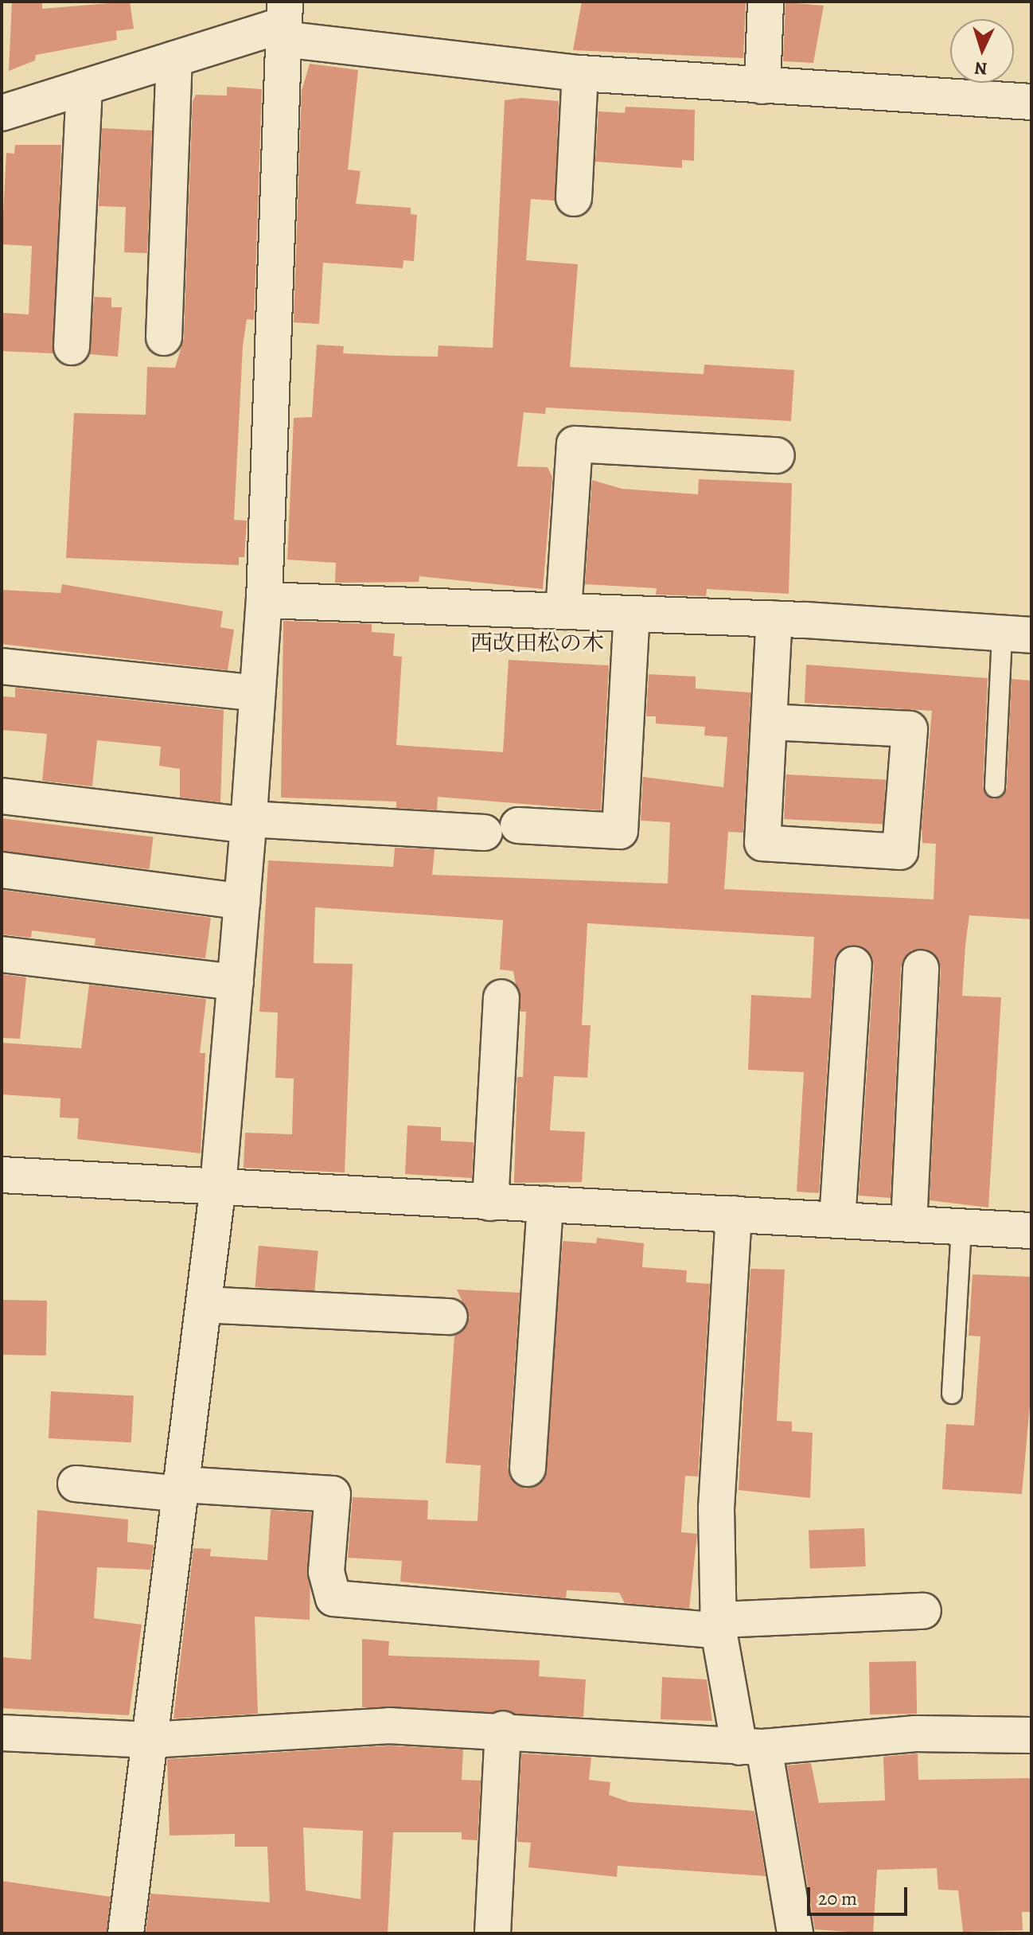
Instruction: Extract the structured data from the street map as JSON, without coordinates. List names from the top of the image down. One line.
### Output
{"districts":["西改田松の木"],"scale_bar":"20 m","north":"bottom"}
